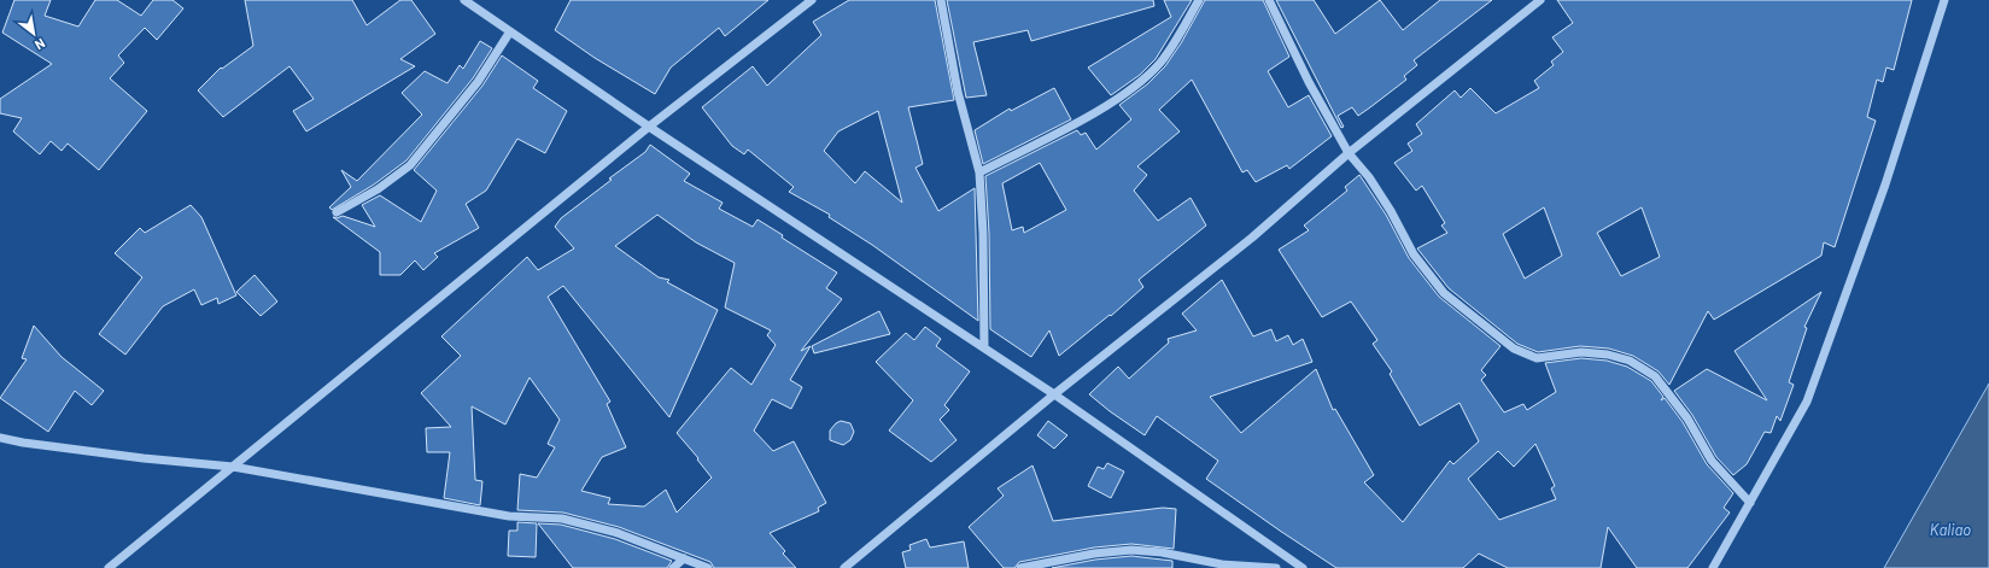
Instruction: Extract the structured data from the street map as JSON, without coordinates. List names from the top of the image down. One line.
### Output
{"water":["Kaliao"],"north":"bottom right"}
